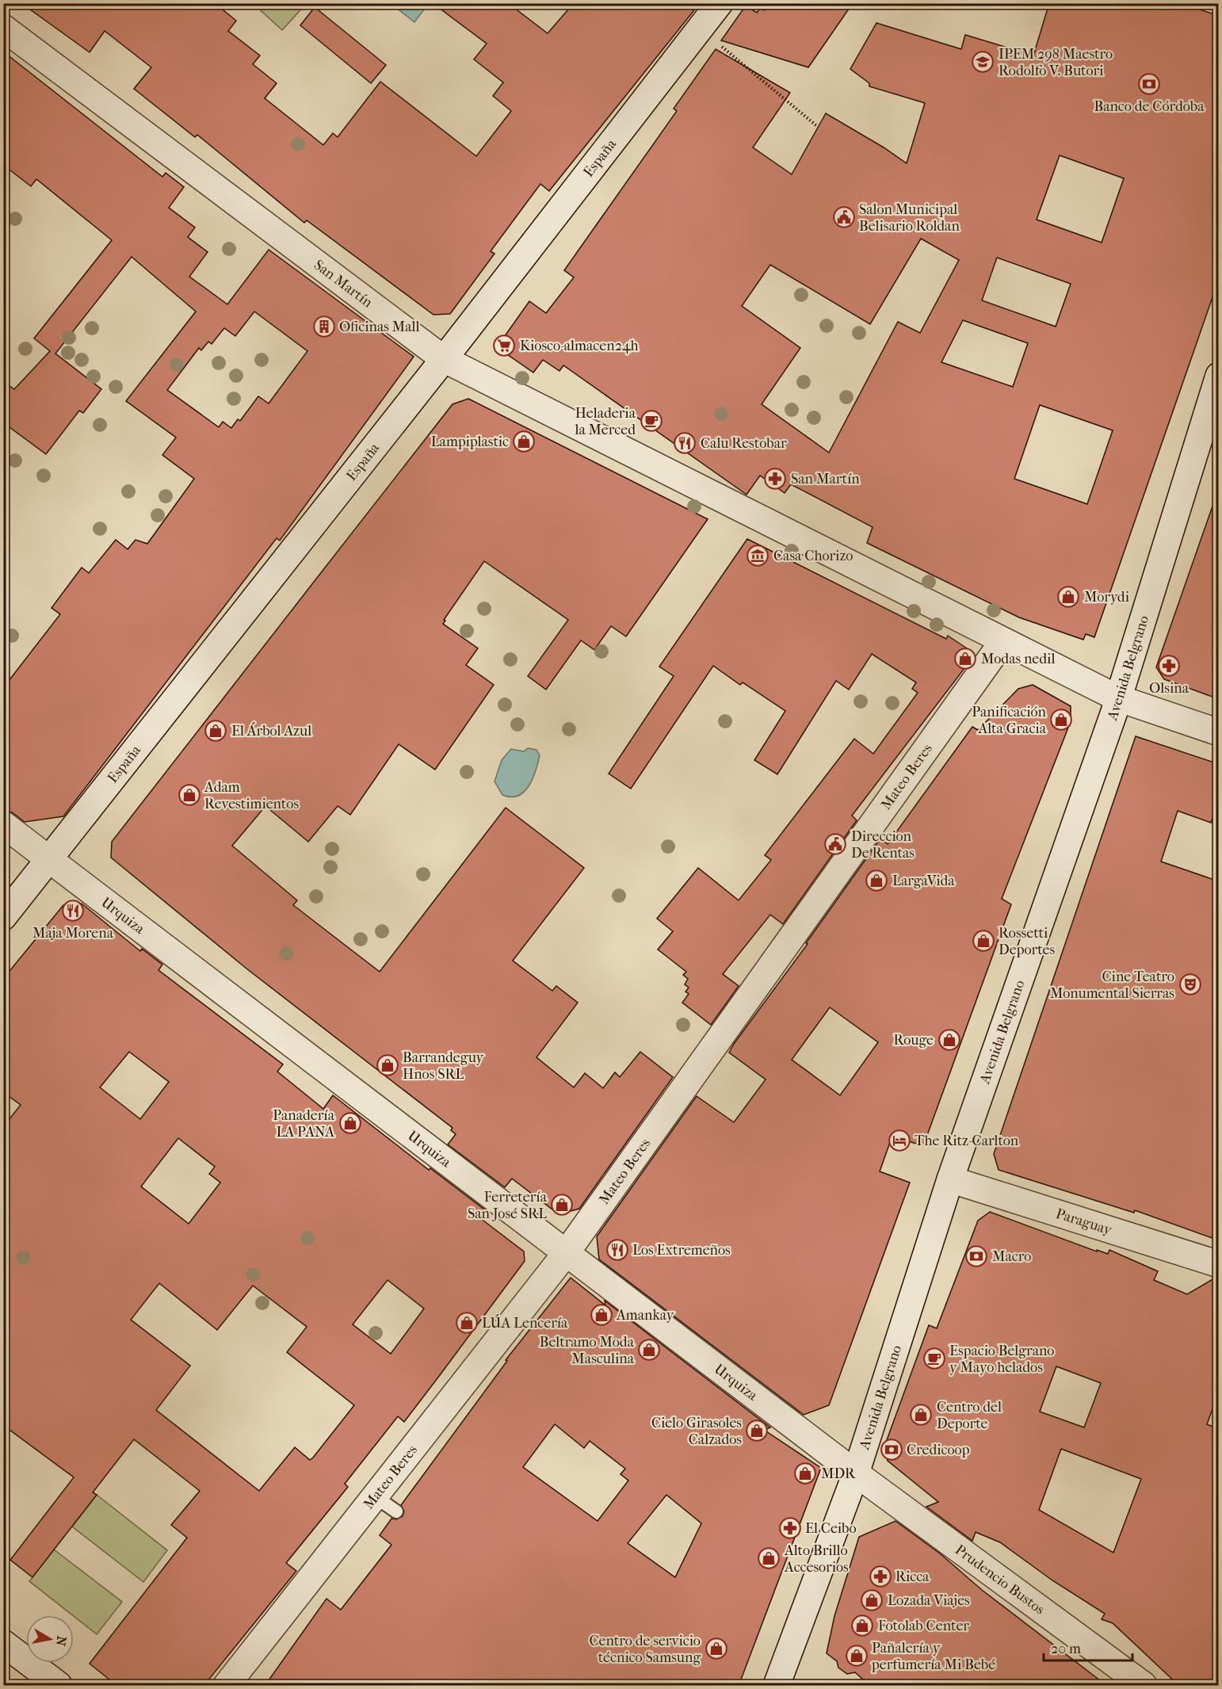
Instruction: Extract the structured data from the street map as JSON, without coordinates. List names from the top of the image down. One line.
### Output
{"streets":{"street":["España","San Martín","Avenida Belgrano","Mateo Beres","Urquiza","Paraguay","Prudencio Bustos"]},"crossings":[["España","San Martín"],["España","Urquiza"],["San Martín","Avenida Belgrano"],["San Martín","Mateo Beres"],["Avenida Belgrano","Urquiza"],["Avenida Belgrano","Paraguay"],["Avenida Belgrano","Prudencio Bustos"],["Mateo Beres","Urquiza"],["Urquiza","Prudencio Bustos"]],"places":{"school or university":["IPEM 298 Maestro Rodolfo V. Butori"],"bank":["Banco de Córdoba","Macro","Credicoop"],"public building":["Salon Municipal Belisario Roldan","Direccion De Rentas"],"building":["Oficinas Mall"],"supermarket":["Kiosco-almacen24h"],"cafe":["Heladeria la Merced","Espacio Belgrano y Mayo helados"],"shop":["Lampiplastic","Morydi","Modas nedil","Panificación Alta Gracia","El Árbol Azul","Adam Revestimientos","LargaVida","Rossetti Deportes","Rouge","Barrandeguy Hnos SRL","Panadería LA PANA","Ferretería San José SRL","Amankay","LÚA Lencería","Beltramo Moda Masculina","Centro del Deporte","Cielo Girasoles Calzados","MDR","Alto Brillo Accesorios","Lozada Viajes","Fotolab Center","Centro de servicio técnico Samsung","Pañalería y perfumería Mi Bebé"],"restaurant":["Calu Restobar","Maja Morena","Los Extremeños"],"pharmacy":["San Martín","Olsina","El Ceibo","Ricca"],"museum":["Casa Chorizo"],"theatre":["Cine Teatro Monumental Sierras"],"hotel":["The Ritz-Carlton"]},"scale_bar":"20 m","north":"right"}
